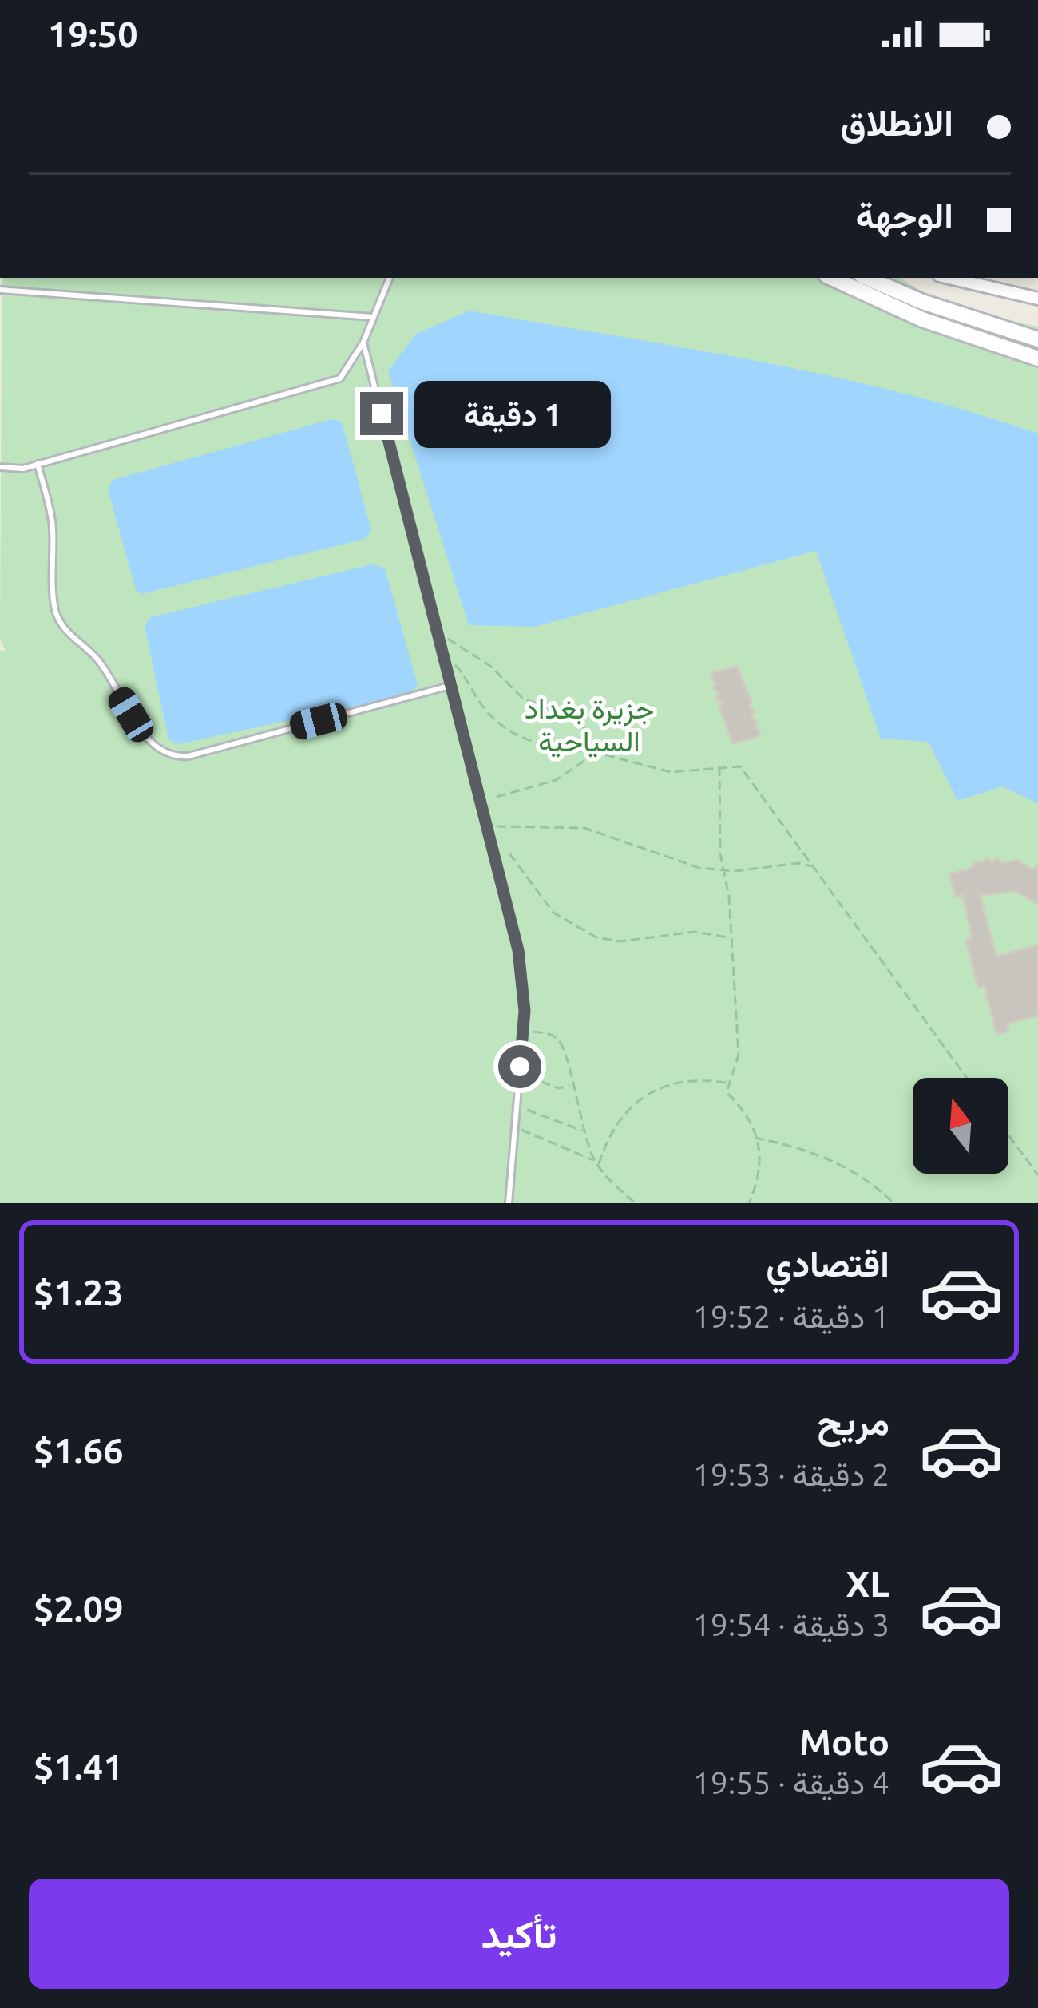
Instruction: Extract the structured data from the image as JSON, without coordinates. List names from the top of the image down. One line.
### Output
{"parks":["جزيرة بغداد السياحية"],"north":"top","page":{"status":"19:50","banner":["الانطلاق","الوجهة"],"bubble":"1 دقيقة","list":[{"name":"اقتصادي","note":"1 دقيقة · 19:52","value":"$1.23"},{"name":"مريح","note":"2 دقيقة · 19:53","value":"$1.66"},{"name":"XL","note":"3 دقيقة · 19:54","value":"$2.09"},{"name":"Moto","note":"4 دقيقة · 19:55","value":"$1.41"}],"buttons":"تأكيد"}}
